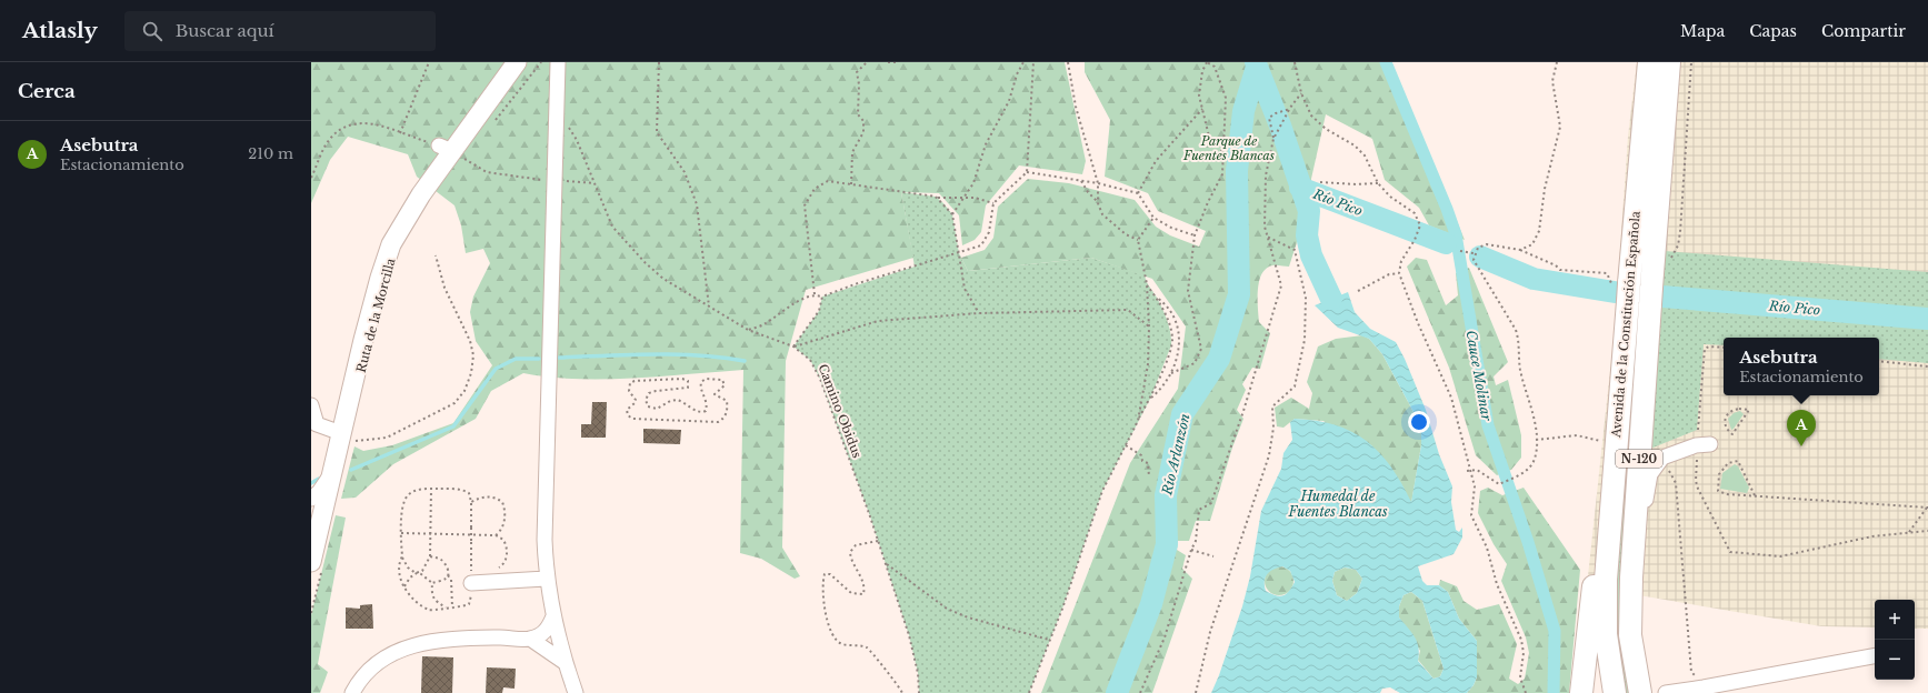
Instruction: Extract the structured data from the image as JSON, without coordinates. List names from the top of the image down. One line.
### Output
{"streets":{"highway":["Avenida de la Constitución Española","N-120"],"path":["Camino Obidus"]},"water":["Río Pico","Cauce Molinar","Río Arlanzón","Humedal de Fuentes Blancas"],"parks":["Parque de Fuentes Blancas"],"page":{"header":"Atlasly","search":"Buscar aquí","nav":["Mapa","Capas","Compartir"],"heading":"Cerca","list":[{"mark":"A","name":"Asebutra","note":"Estacionamiento","value":"210 m"}],"popup":["Asebutra","Estacionamiento"],"pins":"A","map_buttons":["+","−"]}}
